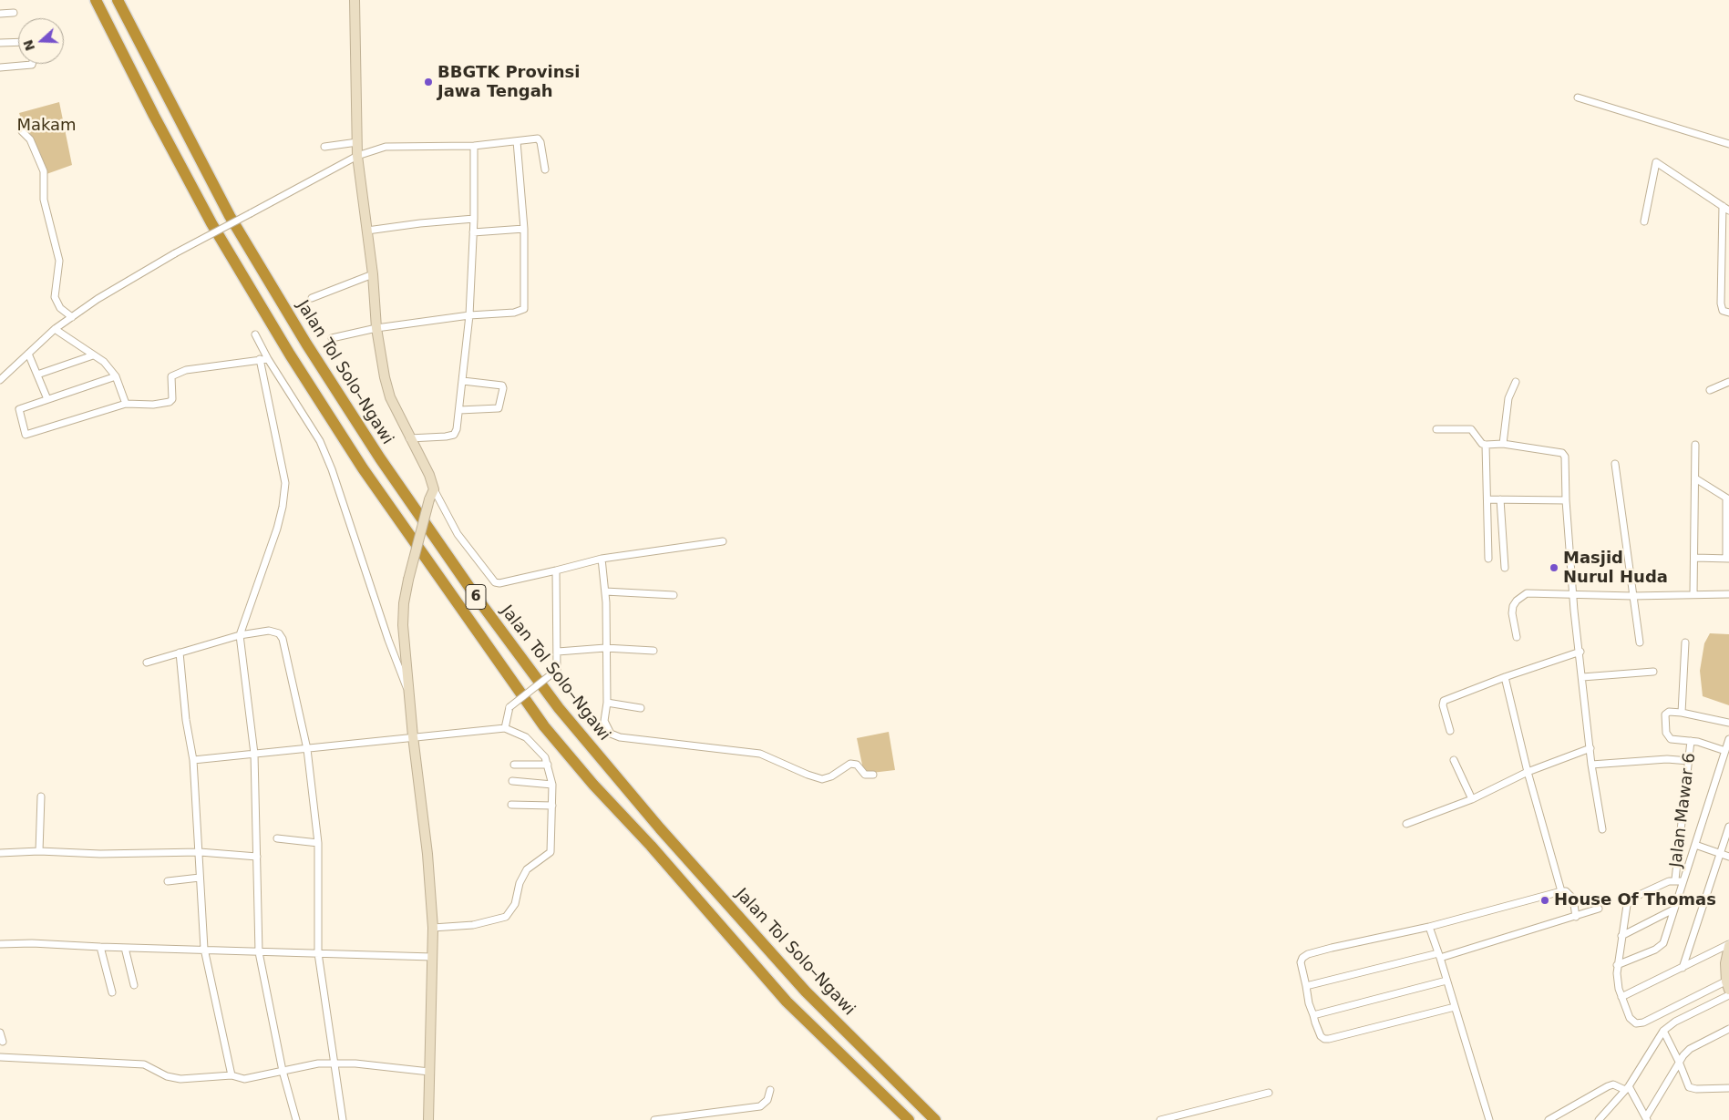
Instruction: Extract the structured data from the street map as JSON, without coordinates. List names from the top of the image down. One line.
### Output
{"streets":{"highway":["Jalan Tol Solo–Ngawi","6"],"street":["Jalan Mawar 6"]},"parks":["Makam"],"places":["BBGTK Provinsi Jawa Tengah","Masjid Nurul Huda","House Of Thomas"],"north":"left"}
